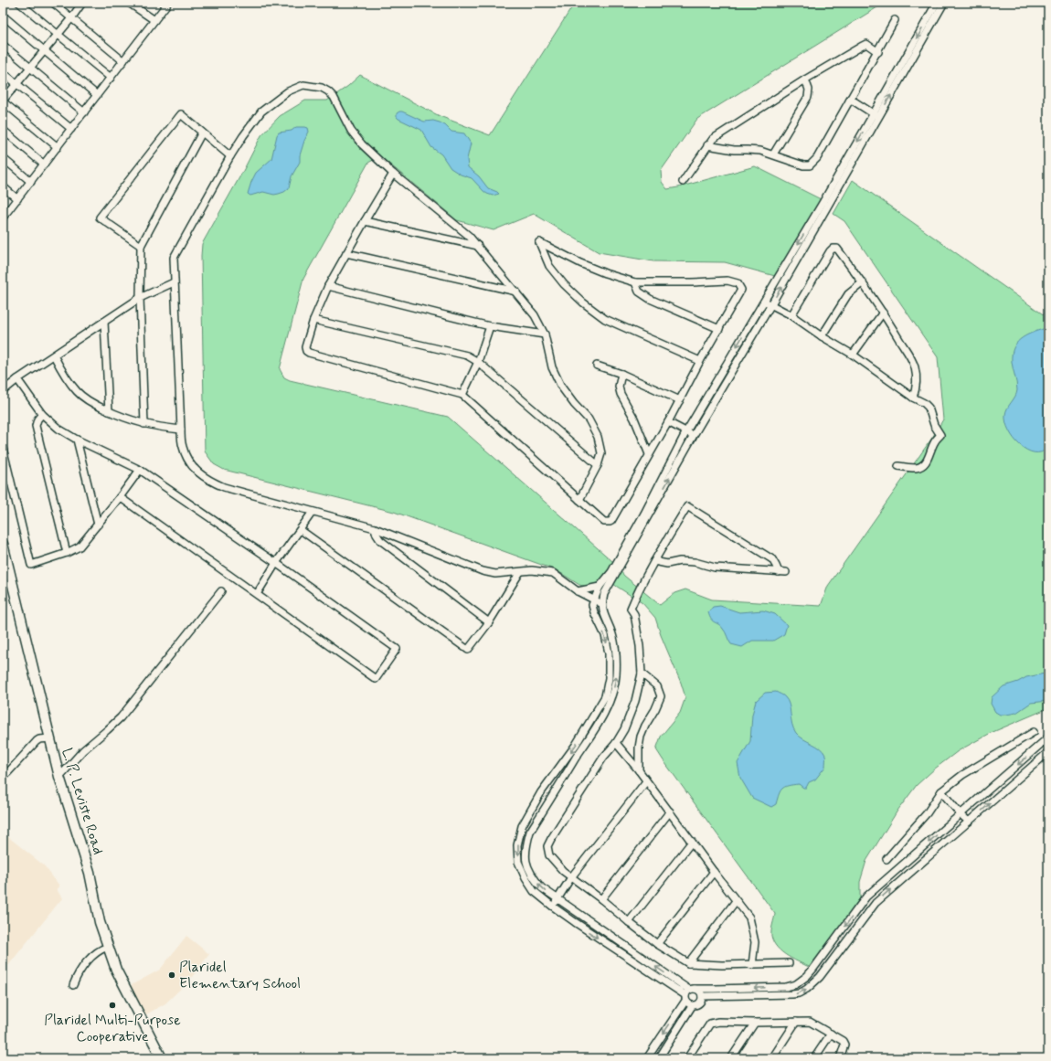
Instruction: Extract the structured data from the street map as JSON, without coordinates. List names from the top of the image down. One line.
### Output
{"streets":{"main road":["L. P. Leviste Road"]},"places":["Plaridel Elementary School","Plaridel Multi-Purpose Cooperative"]}
